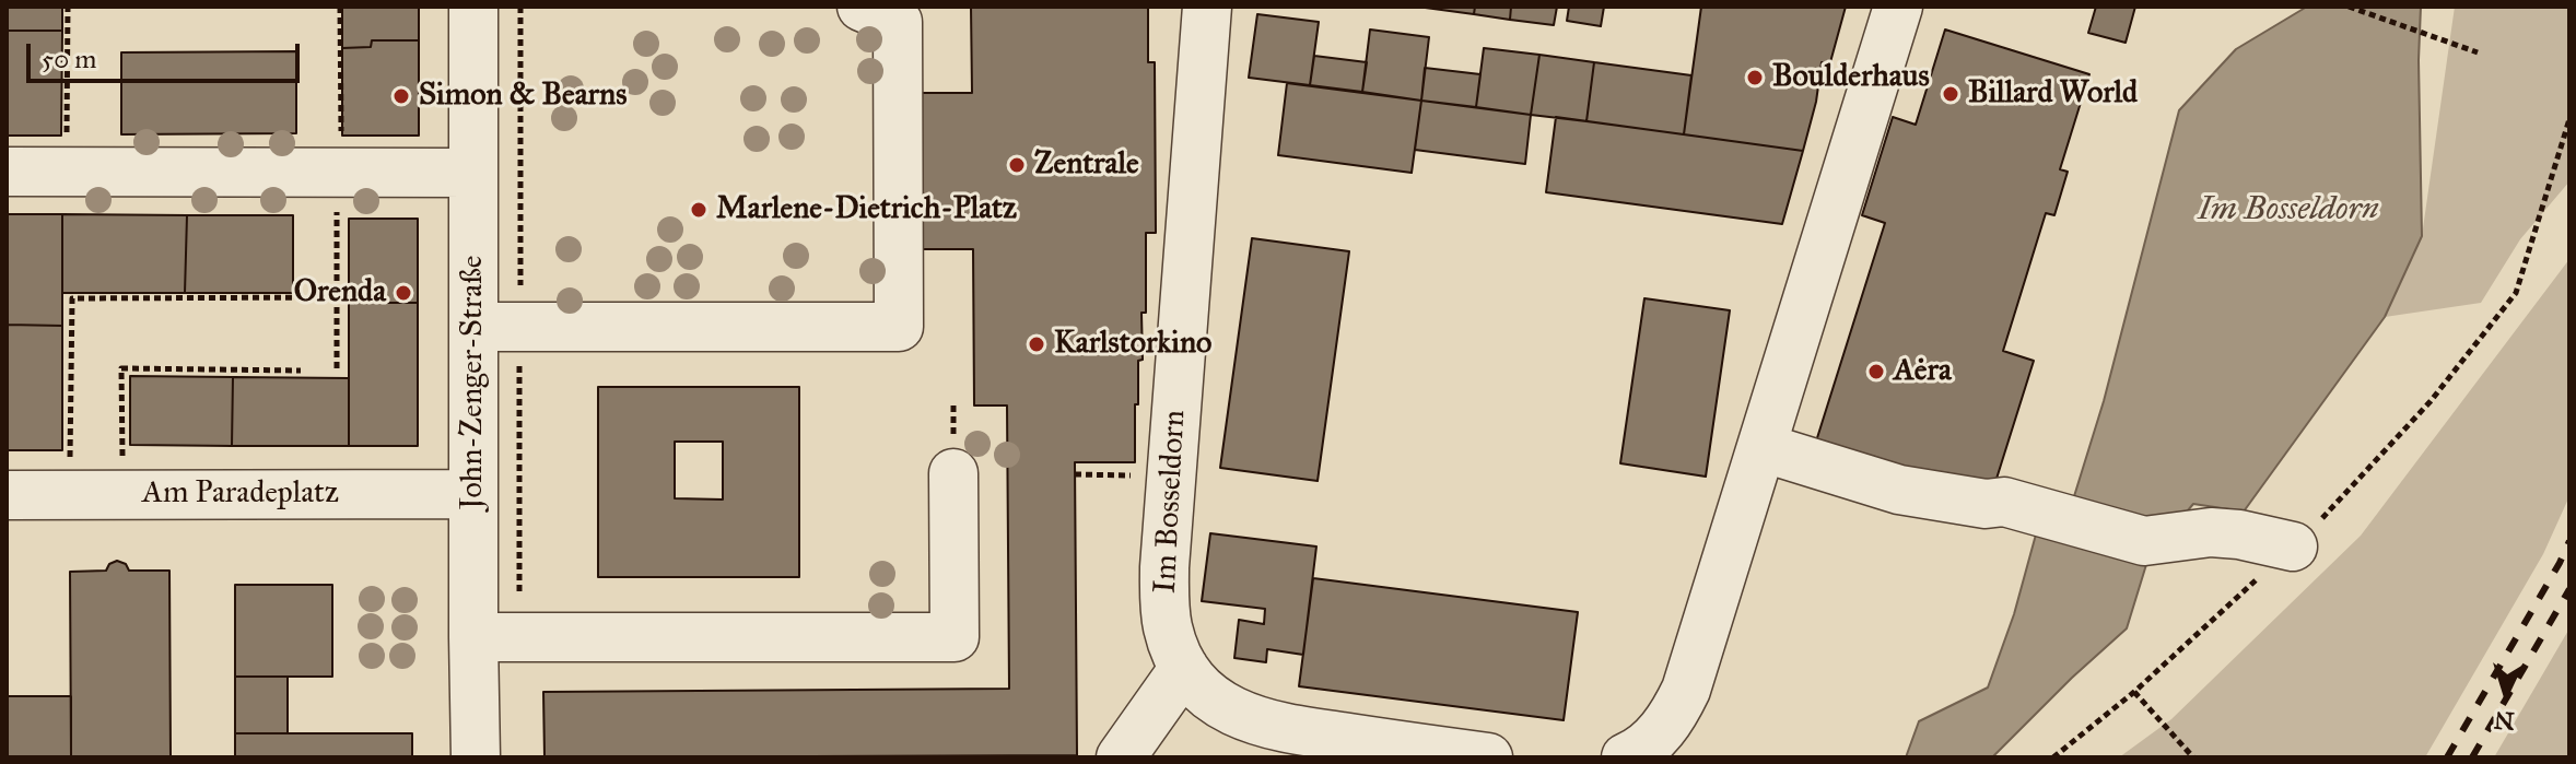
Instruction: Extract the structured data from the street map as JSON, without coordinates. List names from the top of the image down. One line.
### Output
{"streets":{"street":["John-Zenger-Straße","Am Paradeplatz","Im Bosseldorn"]},"crossings":[["John-Zenger-Straße","Am Paradeplatz"]],"water":["Im Bosseldorn"],"places":["Boulderhaus","Billard World","Simon & Bearns","Zentrale","Marlene-Dietrich-Platz","Orenda","Karlstorkino","Aėra"],"scale_bar":"50 m","north":"bottom"}
